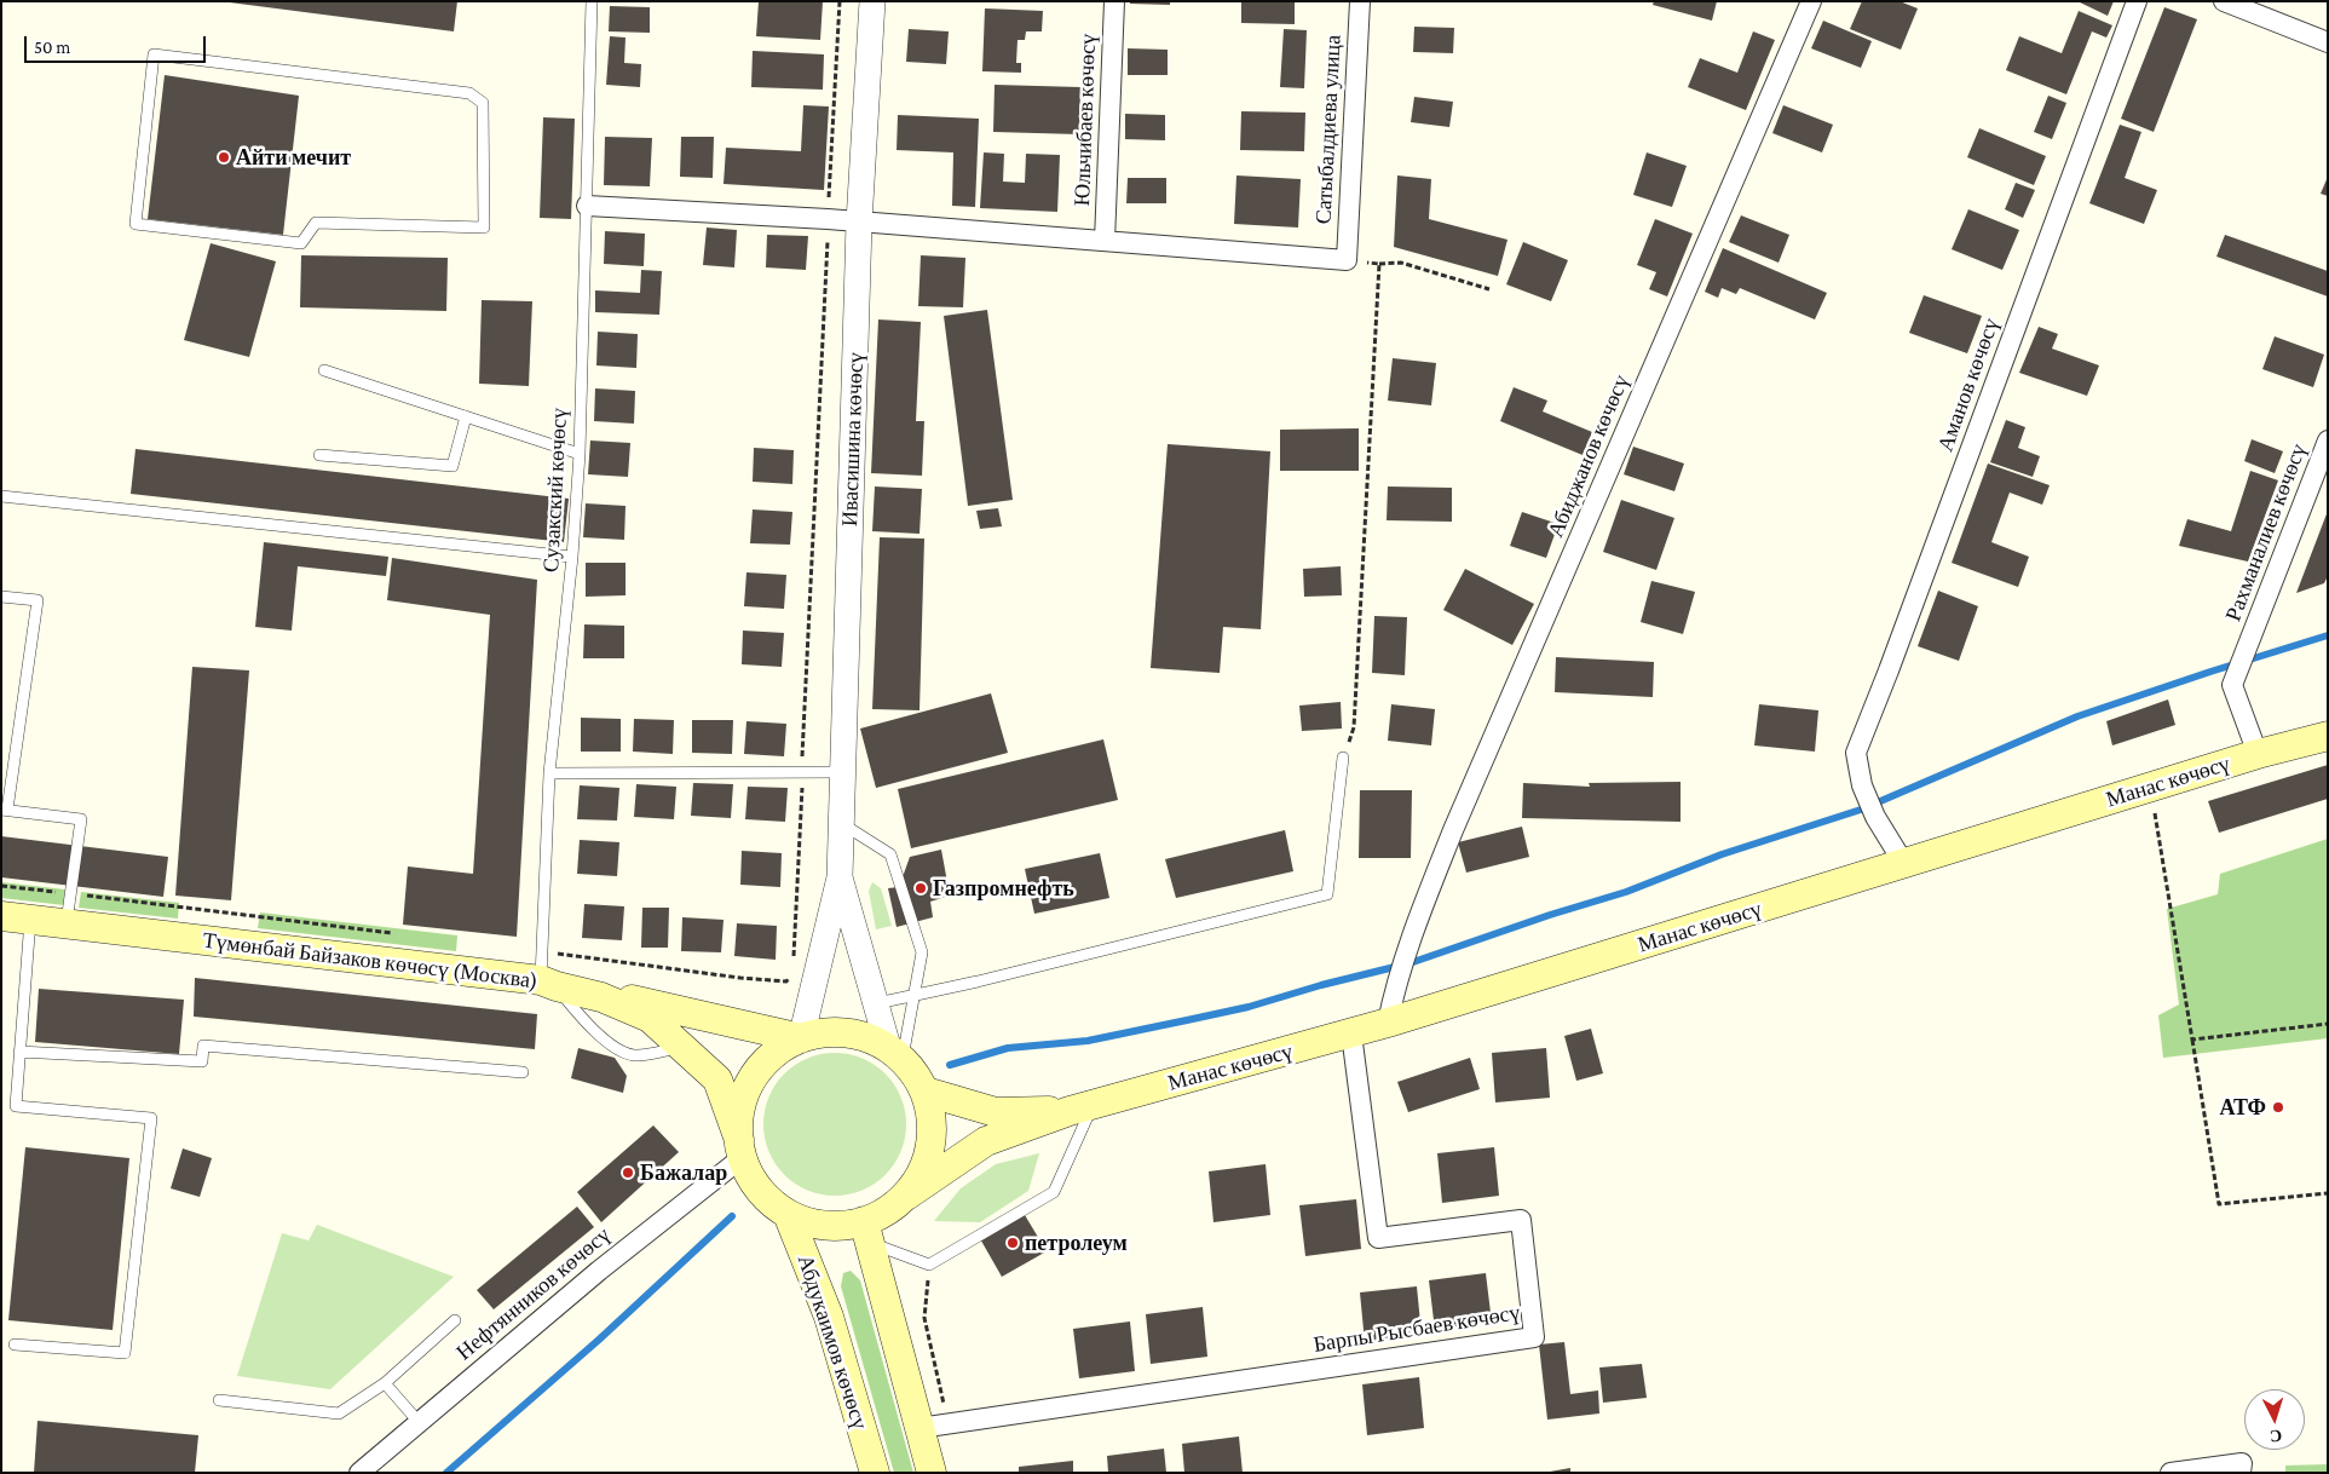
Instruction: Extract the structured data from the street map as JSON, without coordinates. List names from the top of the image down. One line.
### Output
{"streets":{"main road":["Манас көчөсү","Түмөнбай Байзаков көчөсү (Москва)","Абдукаимов көчөсү"],"street":["Юльчибаев көчөсү","Сатыбалдиева улица","Аманов көчөсү","Ивасишина көчөсү","Абиджанов көчөсү","Рахманалиев көчөсү","Нефтянников көчөсү","Барпы Рысбаев көчөсү"],"lane":["Сузакский көчөсү"]},"crossings":[["Аманов көчөсү","Манас көчөсү"],["Абиджанов көчөсү","Манас көчөсү"],["Сузакский көчөсү","Түмөнбай Байзаков көчөсү (Москва)"],["Рахманалиев көчөсү","Манас көчөсү"],["Манас көчөсү","Барпы Рысбаев көчөсү"],["Түмөнбай Байзаков көчөсү (Москва)","Нефтянников көчөсү"],["Түмөнбай Байзаков көчөсү (Москва)","Абдукаимов көчөсү"],["Нефтянников көчөсү","Абдукаимов көчөсү"]],"places":["Айти мечит","Газпромнефть","АТФ","Бажалар","петролеум"],"scale_bar":"50 m","north":"bottom"}
